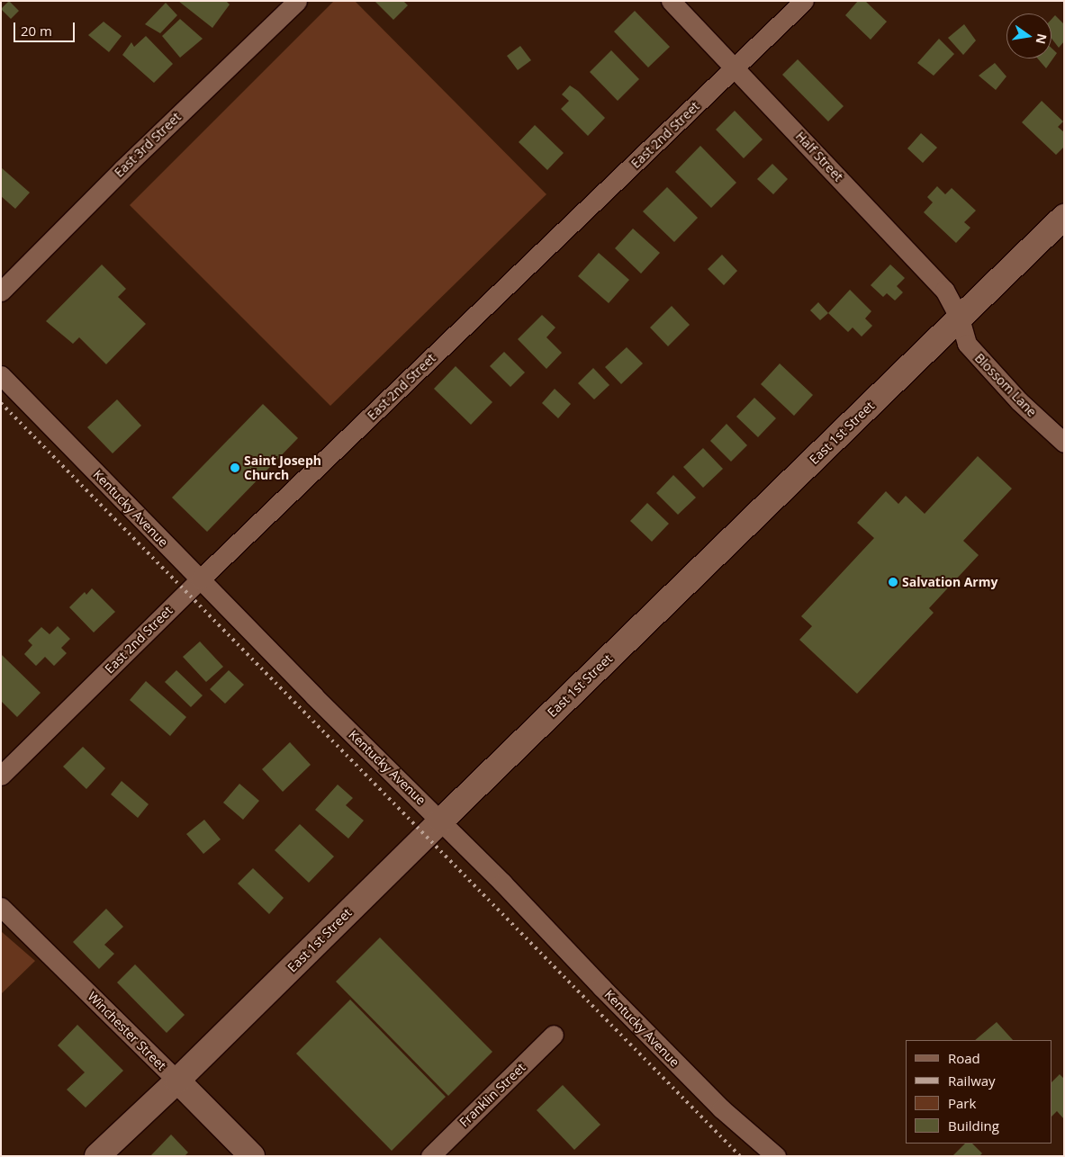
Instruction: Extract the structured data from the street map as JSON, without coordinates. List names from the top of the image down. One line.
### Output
{"streets":{"street":["East 2nd Street","East 3rd Street","Half Street","Blossom Lane","East 1st Street","Kentucky Avenue","Winchester Street","Franklin Street"]},"crossings":[["East 2nd Street","Half Street"],["East 2nd Street","Kentucky Avenue"],["Half Street","Blossom Lane"],["Half Street","East 1st Street"],["Blossom Lane","East 1st Street"],["East 1st Street","Kentucky Avenue"],["East 1st Street","Winchester Street"]],"places":["Saint Joseph Church","Salvation Army"],"legend":["Road","Railway","Park","Building"],"scale_bar":"20 m","north":"right"}
